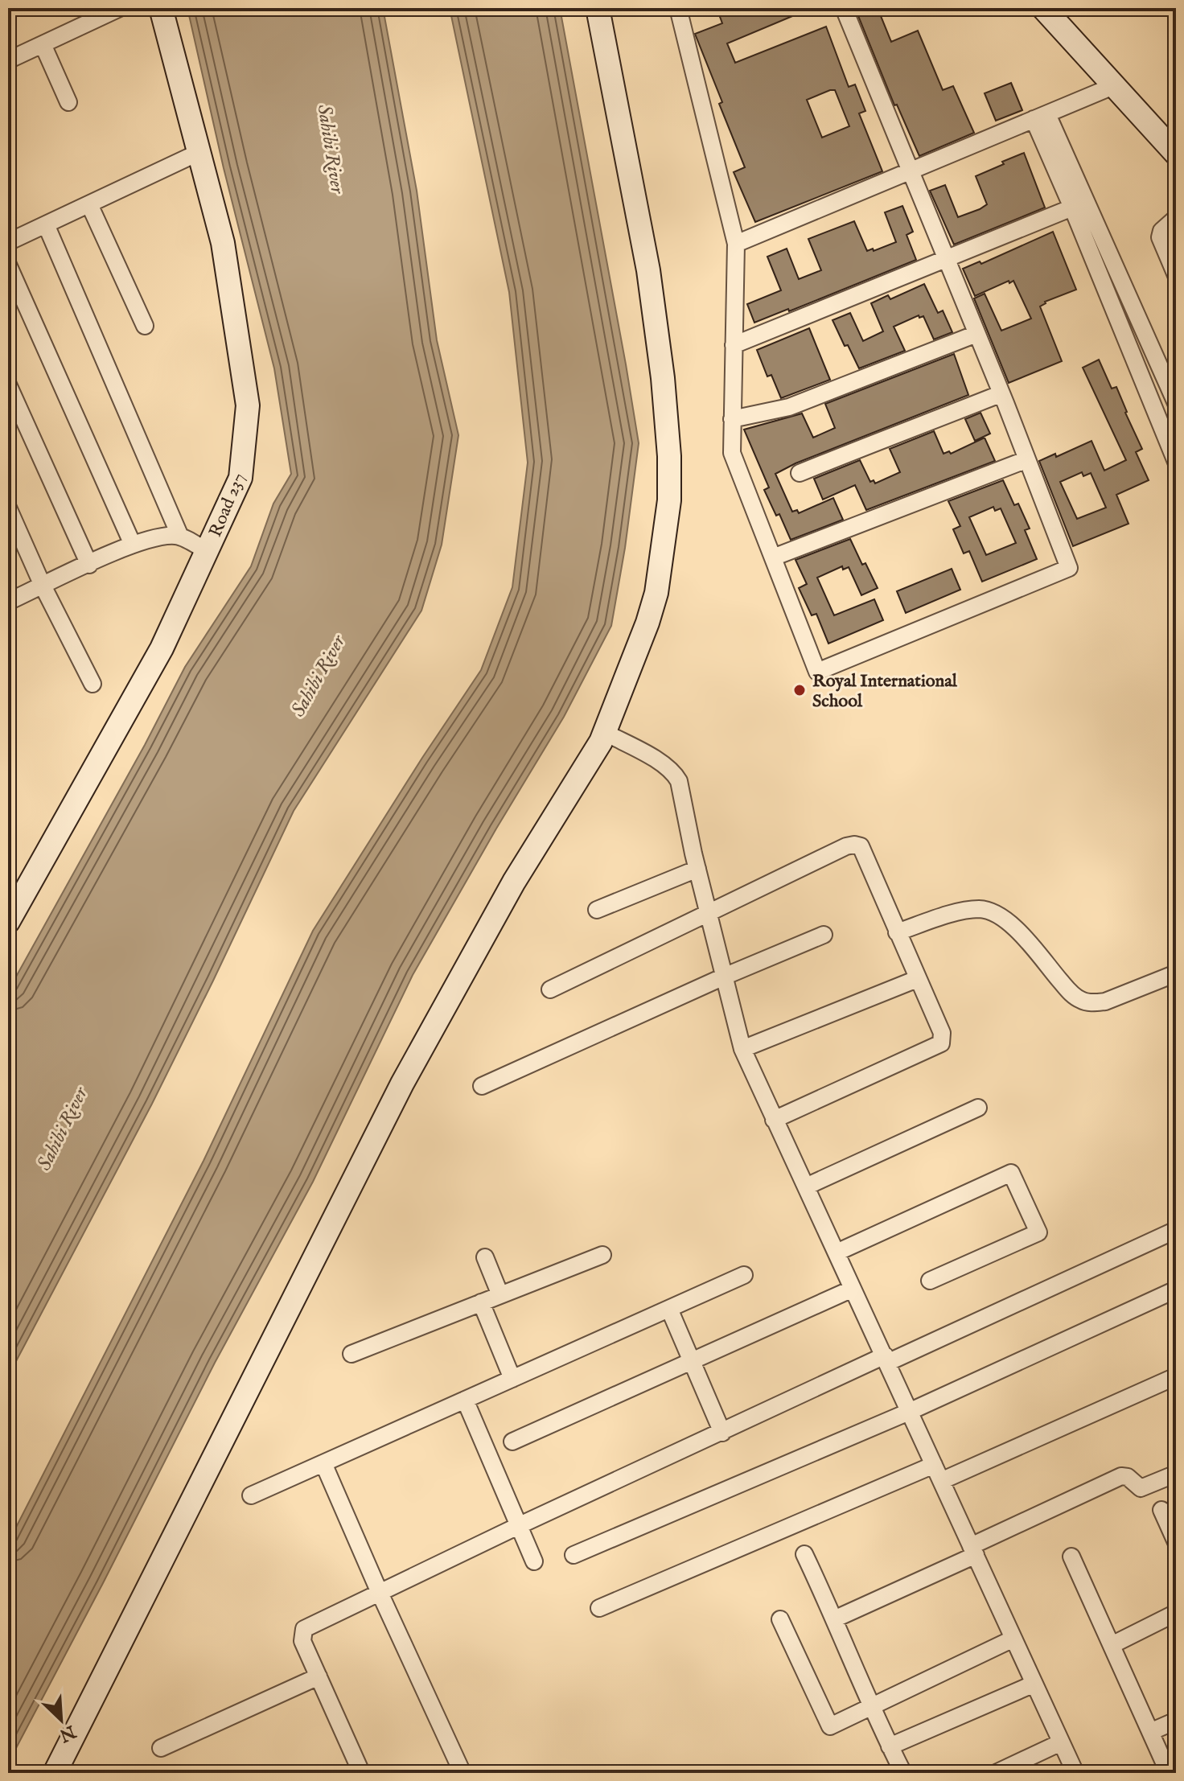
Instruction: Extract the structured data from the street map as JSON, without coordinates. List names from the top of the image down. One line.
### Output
{"streets":{"street":["Road 237"]},"water":["Sahibi River"],"places":["Royal International School"],"north":"bottom right"}
